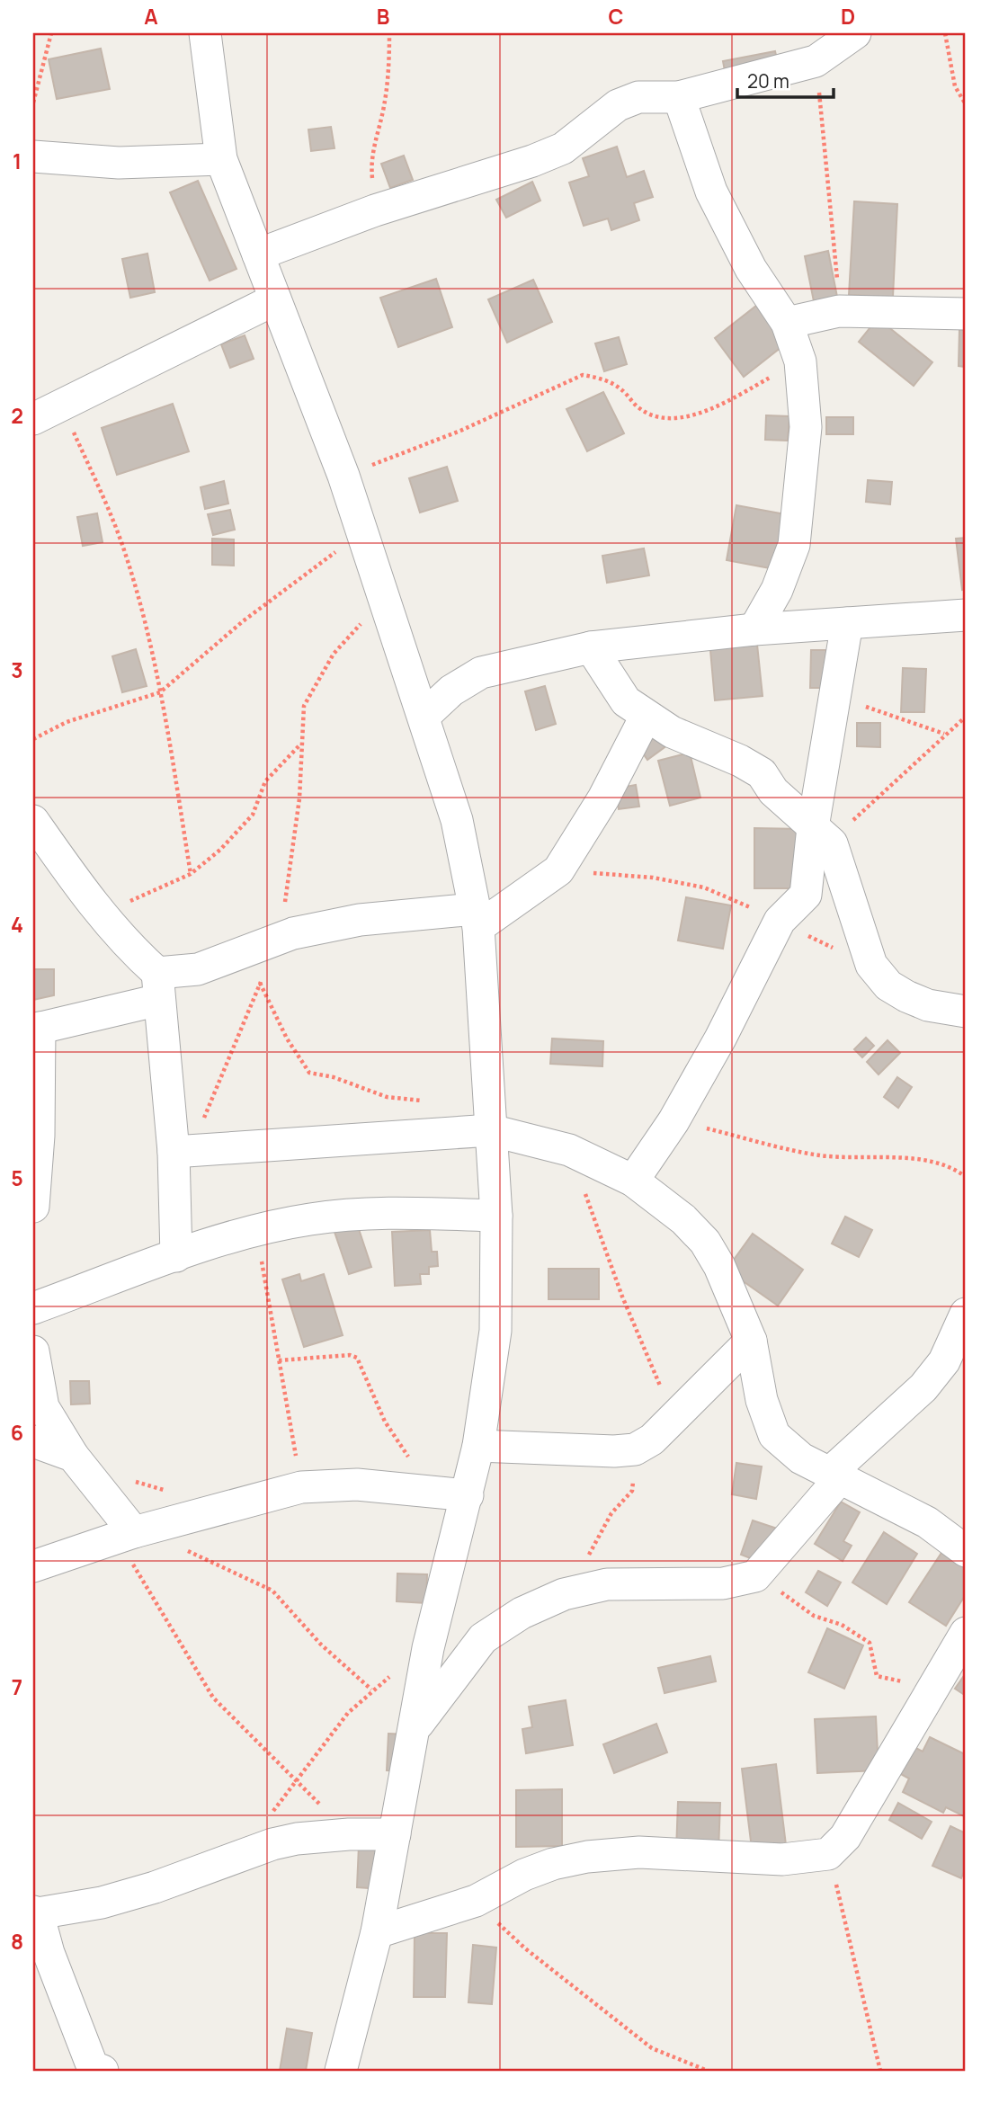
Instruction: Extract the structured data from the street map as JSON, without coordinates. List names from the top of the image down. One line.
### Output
{"scale_bar":"20 m","grid":{"columns":["A","B","C","D"],"rows":["1","2","3","4","5","6","7","8"]}}
